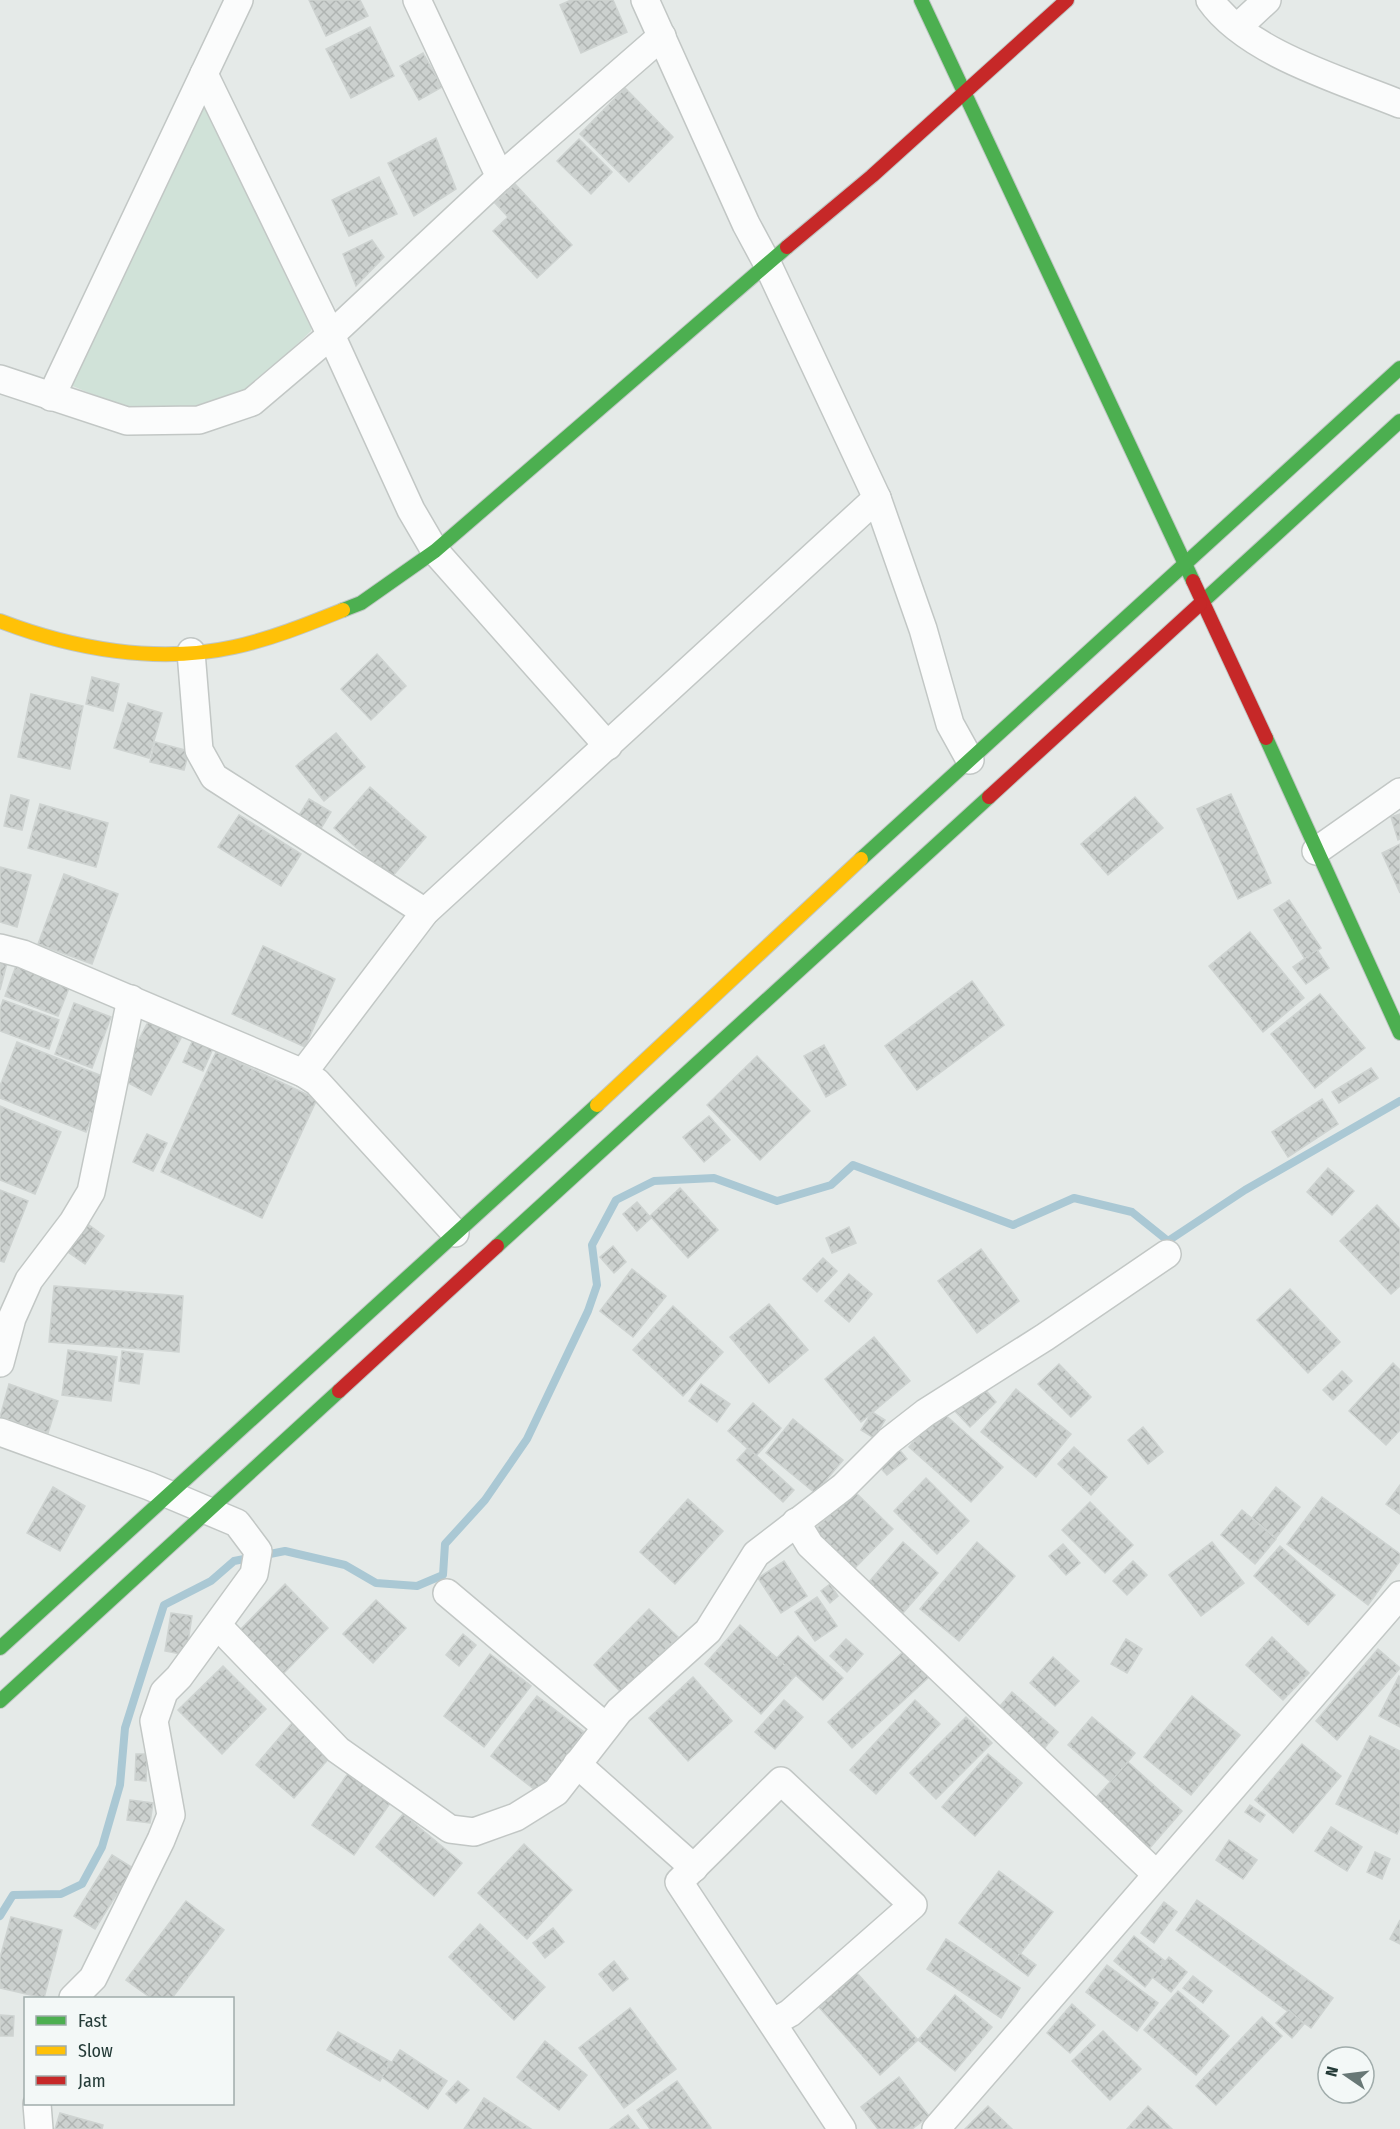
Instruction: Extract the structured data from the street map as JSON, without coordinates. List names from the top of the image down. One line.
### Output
{"legend":["Fast","Slow","Jam"],"north":"left"}
